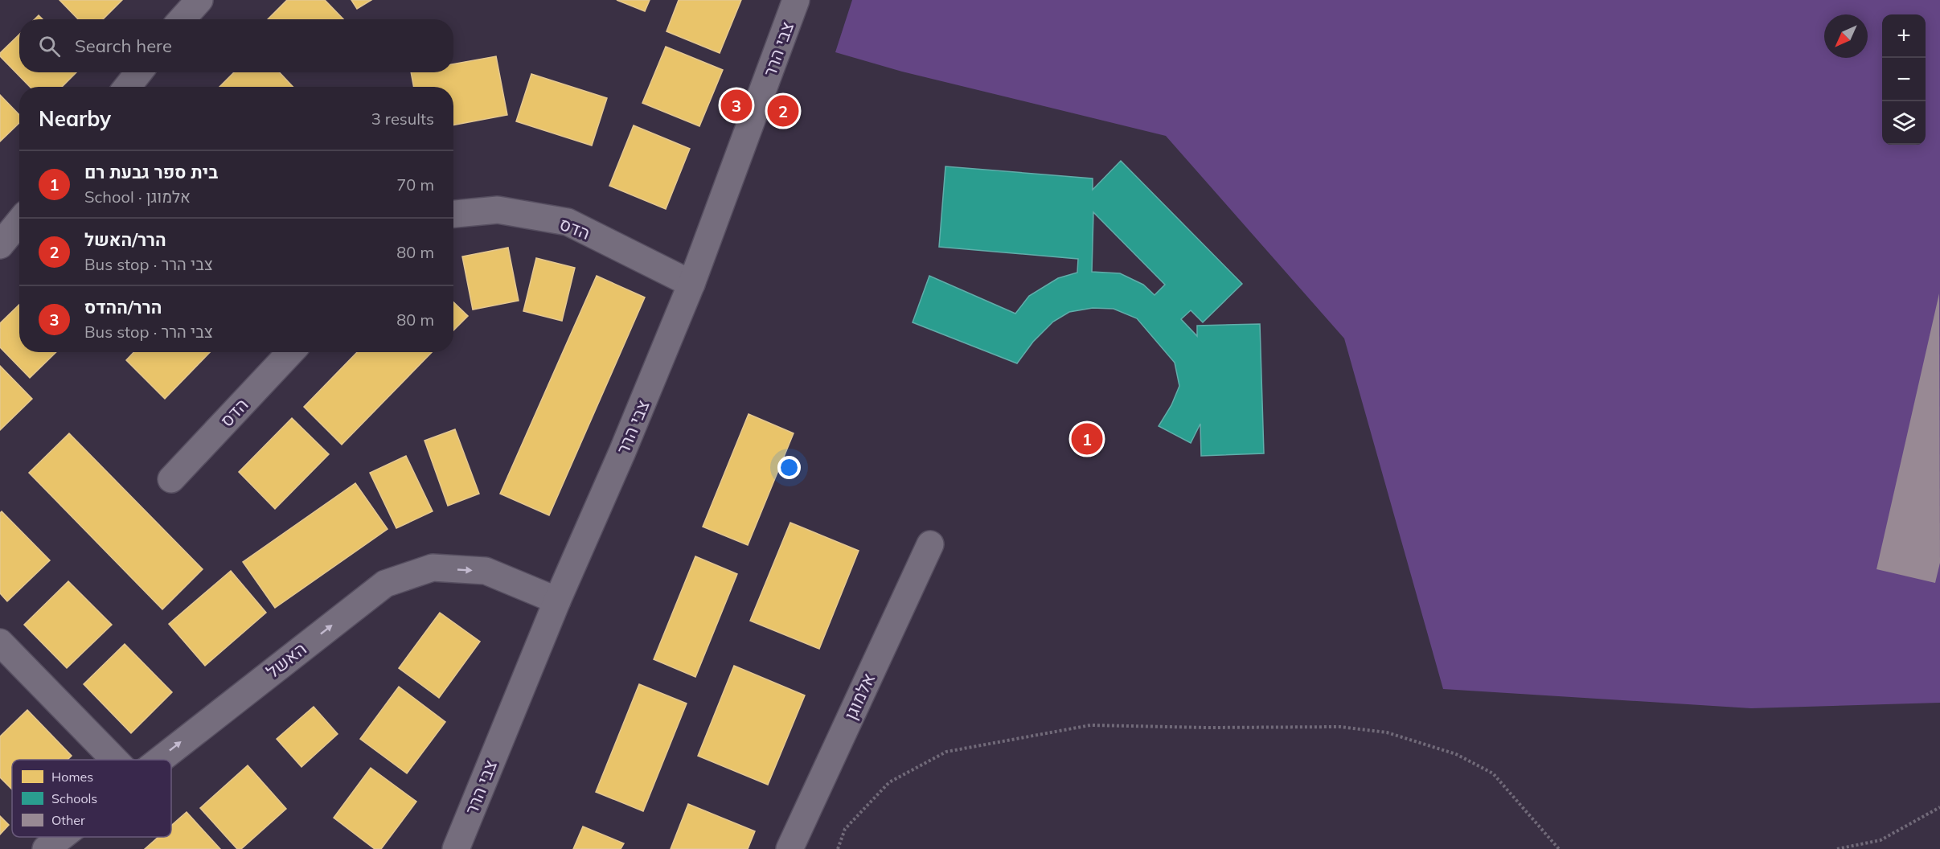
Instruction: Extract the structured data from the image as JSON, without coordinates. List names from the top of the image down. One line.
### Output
{"streets":{"street":["צבי הרר","הדס","האשל","אלמוגן"]},"crossings":[["צבי הרר","הדס"],["צבי הרר","האשל"]],"one_way":["האשל"],"legend":["Homes","Schools","Other"],"north":"bottom left","page":{"map_buttons":["+","−"],"search":"Search here","heading":["Nearby","3 results"],"pins":["3","2","1"],"list":[{"mark":"1","name":"בית ספר גבעת רם","note":"School · אלמוגן","value":"70 m"},{"mark":"2","name":"הרר/האשל","note":"Bus stop · צבי הרר","value":"80 m"},{"mark":"3","name":"הרר/ההדס","note":"Bus stop · צבי הרר","value":"80 m"}]}}
